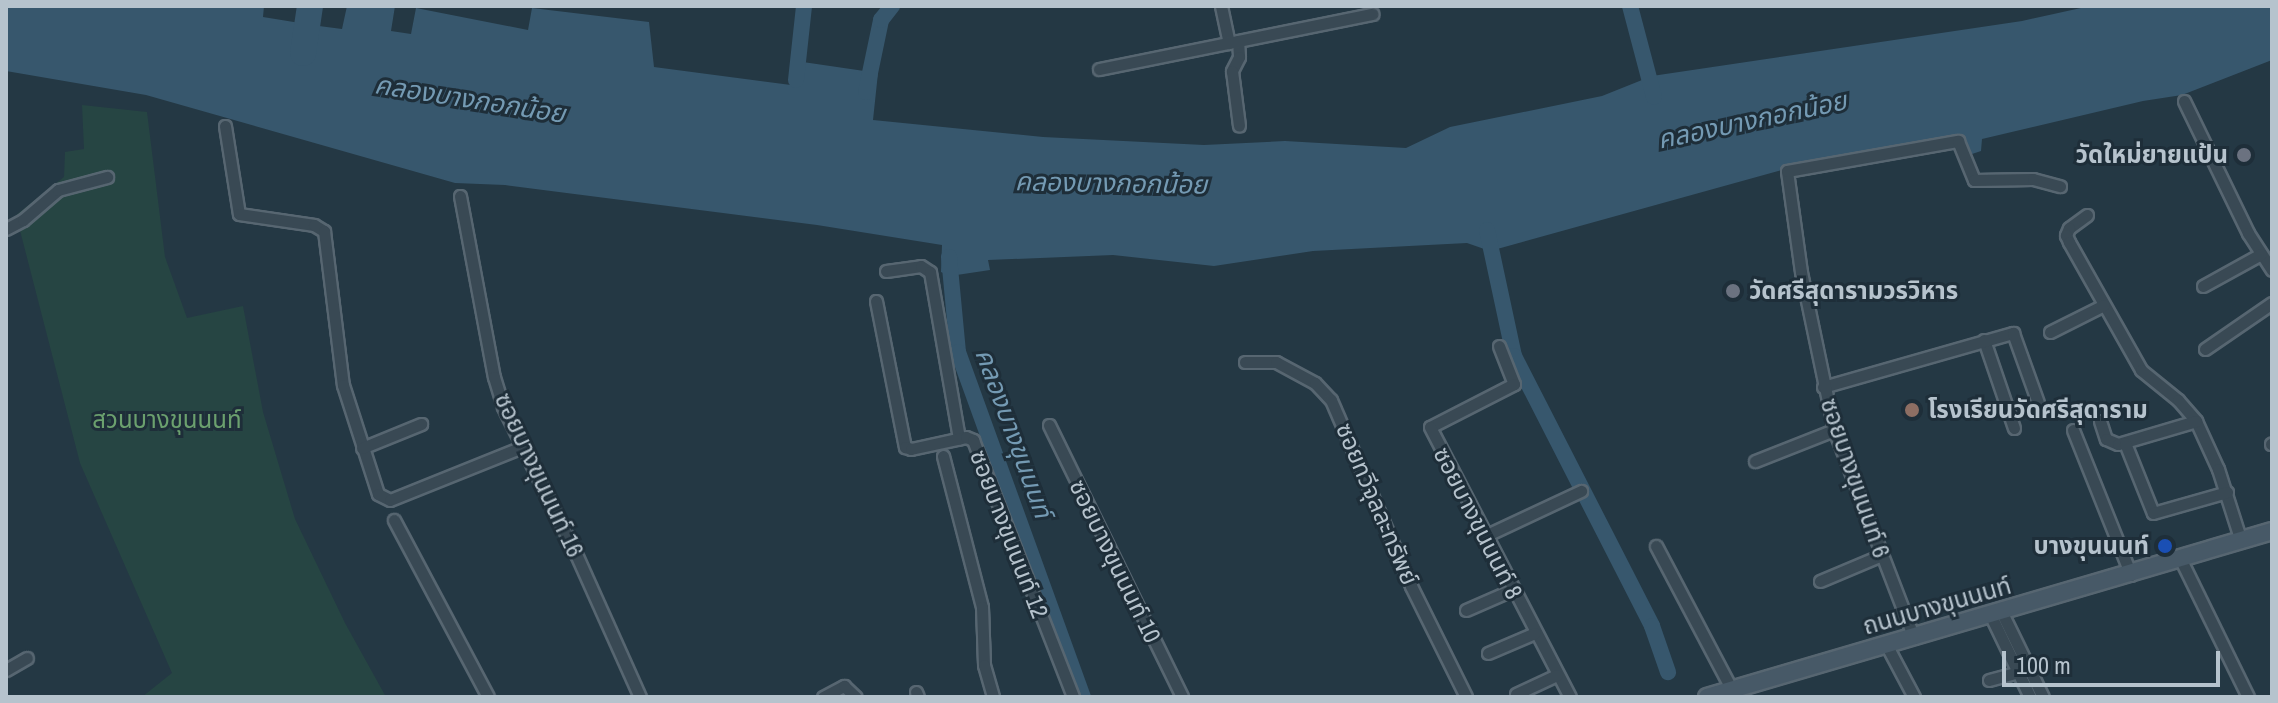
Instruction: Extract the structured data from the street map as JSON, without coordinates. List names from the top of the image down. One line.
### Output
{"streets":{"street":["ซอยบางขุนนนท์ 16","ซอยบางขุนนนท์ 6","ซอยทวีจุลละทรัพย์","ซอยบางขุนนนท์ 8","ซอยบางขุนนนท์ 12","ซอยบางขุนนนท์ 10","ถนนบางขุนนนท์"]},"crossings":[["ซอยบางขุนนนท์ 6","ถนนบางขุนนนท์"]],"water":["คลองบางกอกน้อย","คลองบางขุนนนท์"],"parks":["สวนบางขุนนนท์"],"places":["วัดใหม่ยายแป้น","วัดศรีสุดารามวรวิหาร","โรงเรียนวัดศรีสุดาราม","บางขุนนนท์"],"scale_bar":"100 m"}
